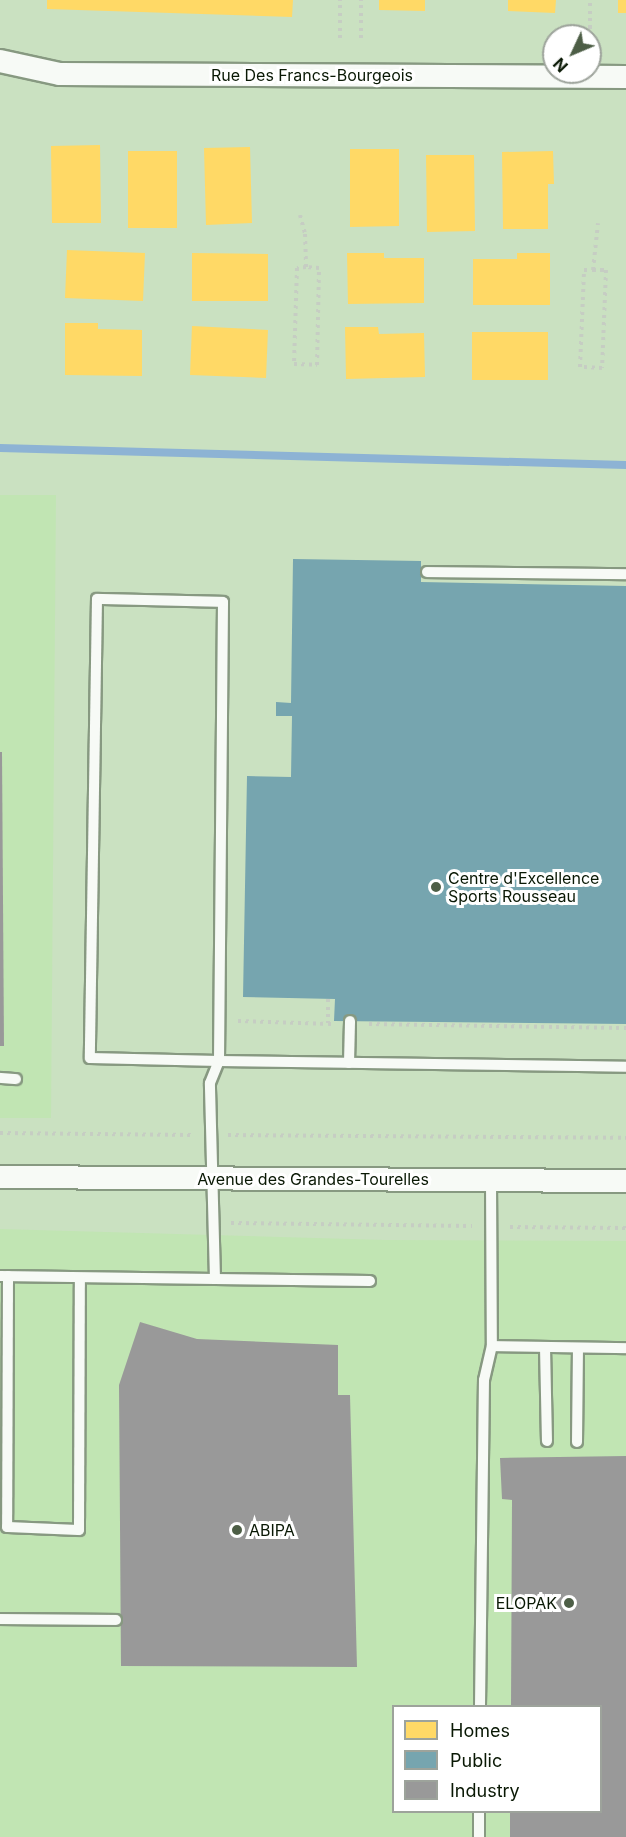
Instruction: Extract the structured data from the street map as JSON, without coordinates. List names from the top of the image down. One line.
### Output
{"streets":{"street":["Rue Des Francs-Bourgeois","Avenue des Grandes-Tourelles"]},"places":["Centre d'Excellence Sports Rousseau","ABIPA","ELOPAK"],"legend":["Homes","Public","Industry"],"north":"bottom left"}
